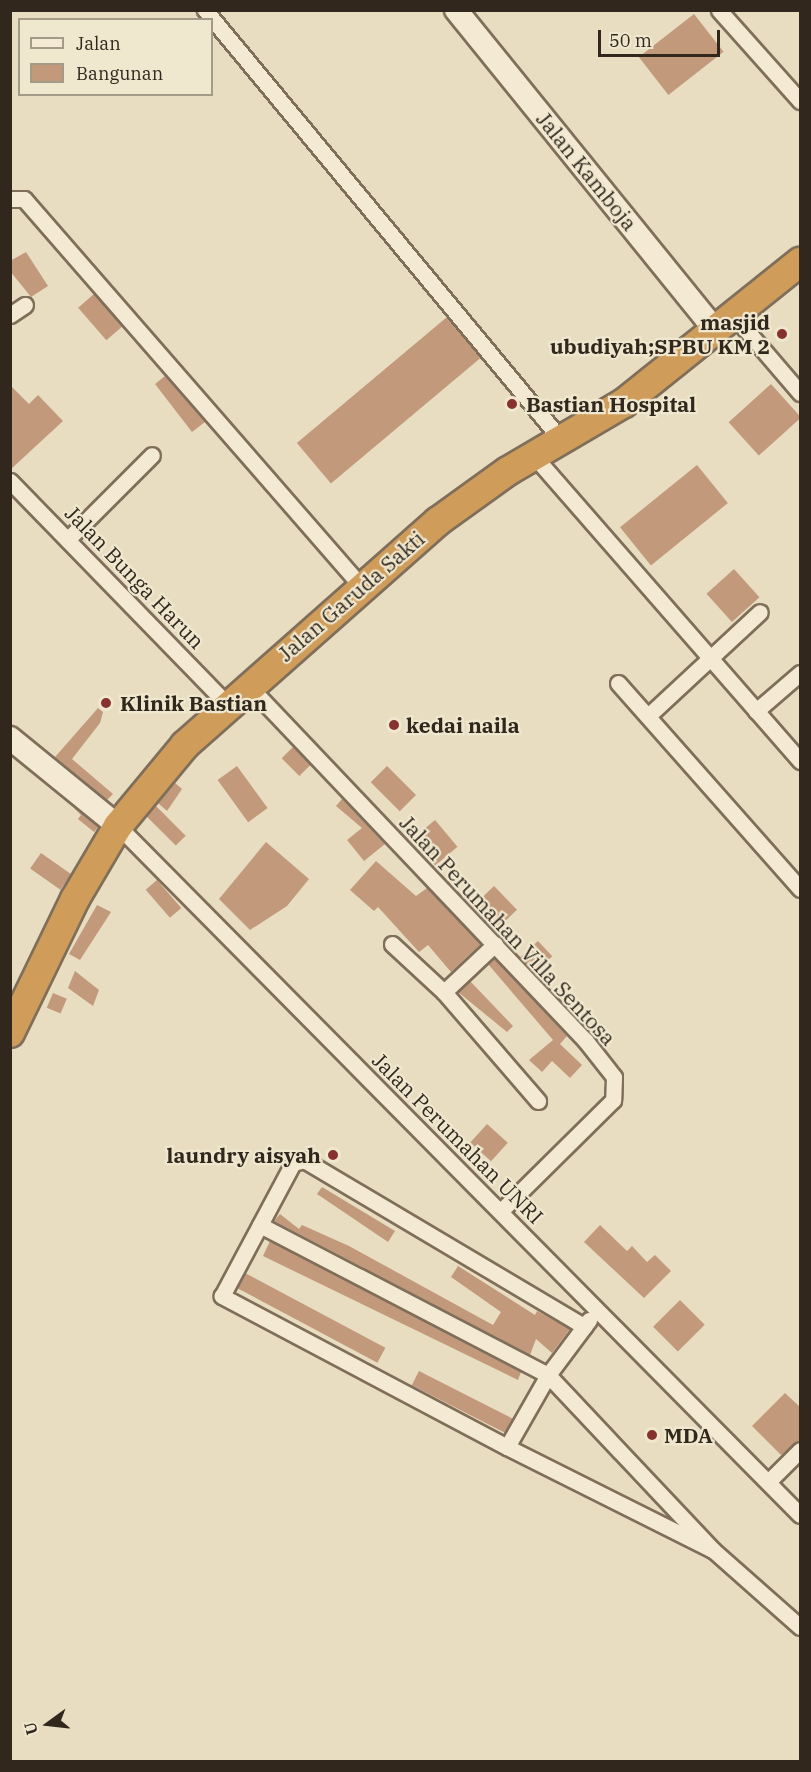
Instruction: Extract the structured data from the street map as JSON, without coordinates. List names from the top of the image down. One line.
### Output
{"streets":{"highway":["Jalan Garuda Sakti"],"street":["Jalan Kamboja","Jalan Bunga Harun","Jalan Perumahan Villa Sentosa","Jalan Perumahan UNRI"]},"crossings":[["Jalan Kamboja","Jalan Garuda Sakti"],["Jalan Bunga Harun","Jalan Garuda Sakti"],["Jalan Garuda Sakti","Jalan Perumahan Villa Sentosa"],["Jalan Garuda Sakti","Jalan Perumahan UNRI"],["Jalan Perumahan Villa Sentosa","Jalan Perumahan UNRI"]],"places":["masjid ubudiyah;SPBU KM 2","Bastian Hospital","Klinik Bastian","kedai naila","laundry aisyah","MDA"],"legend":["Jalan","Bangunan"],"scale_bar":"50 m","north":"left"}
